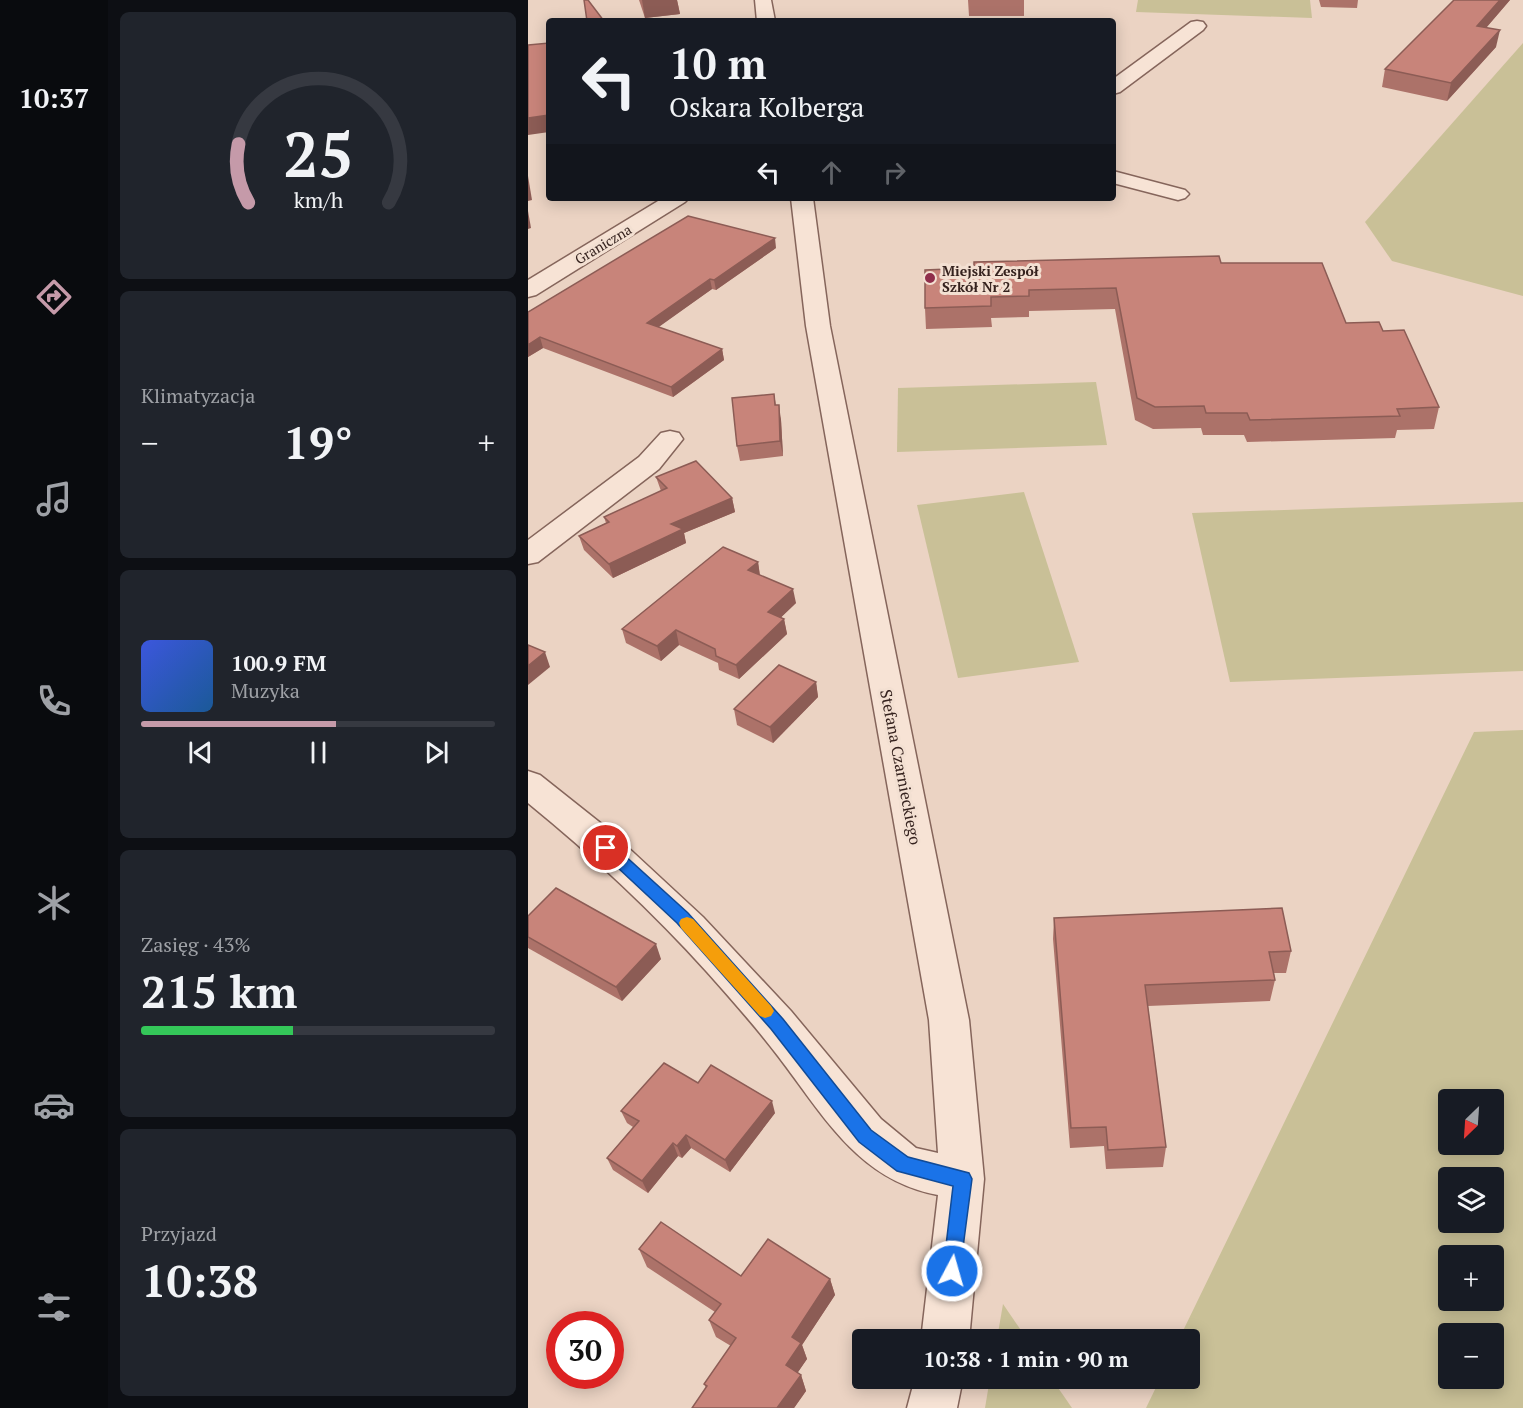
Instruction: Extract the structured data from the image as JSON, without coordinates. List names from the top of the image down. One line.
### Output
{"streets":{"street":["Graniczna","Stefana Czarnieckiego"]},"places":["Miejski Zespół Szkół Nr 2"],"north":"bottom left","page":{"tabs":"10:37","turn":["10 m","Oskara Kolberga"],"tile":["Klimatyzacja",["Zasięg · 43%","215 km"],["Przyjazd","10:38"]],"heat":["−","19°","+"],"song":["100.9 FM","Muzyka"],"map_buttons":["+","−"],"limit":"30","trip":"10:38 · 1 min · 90 m","gauge":["25","km/h"]}}
